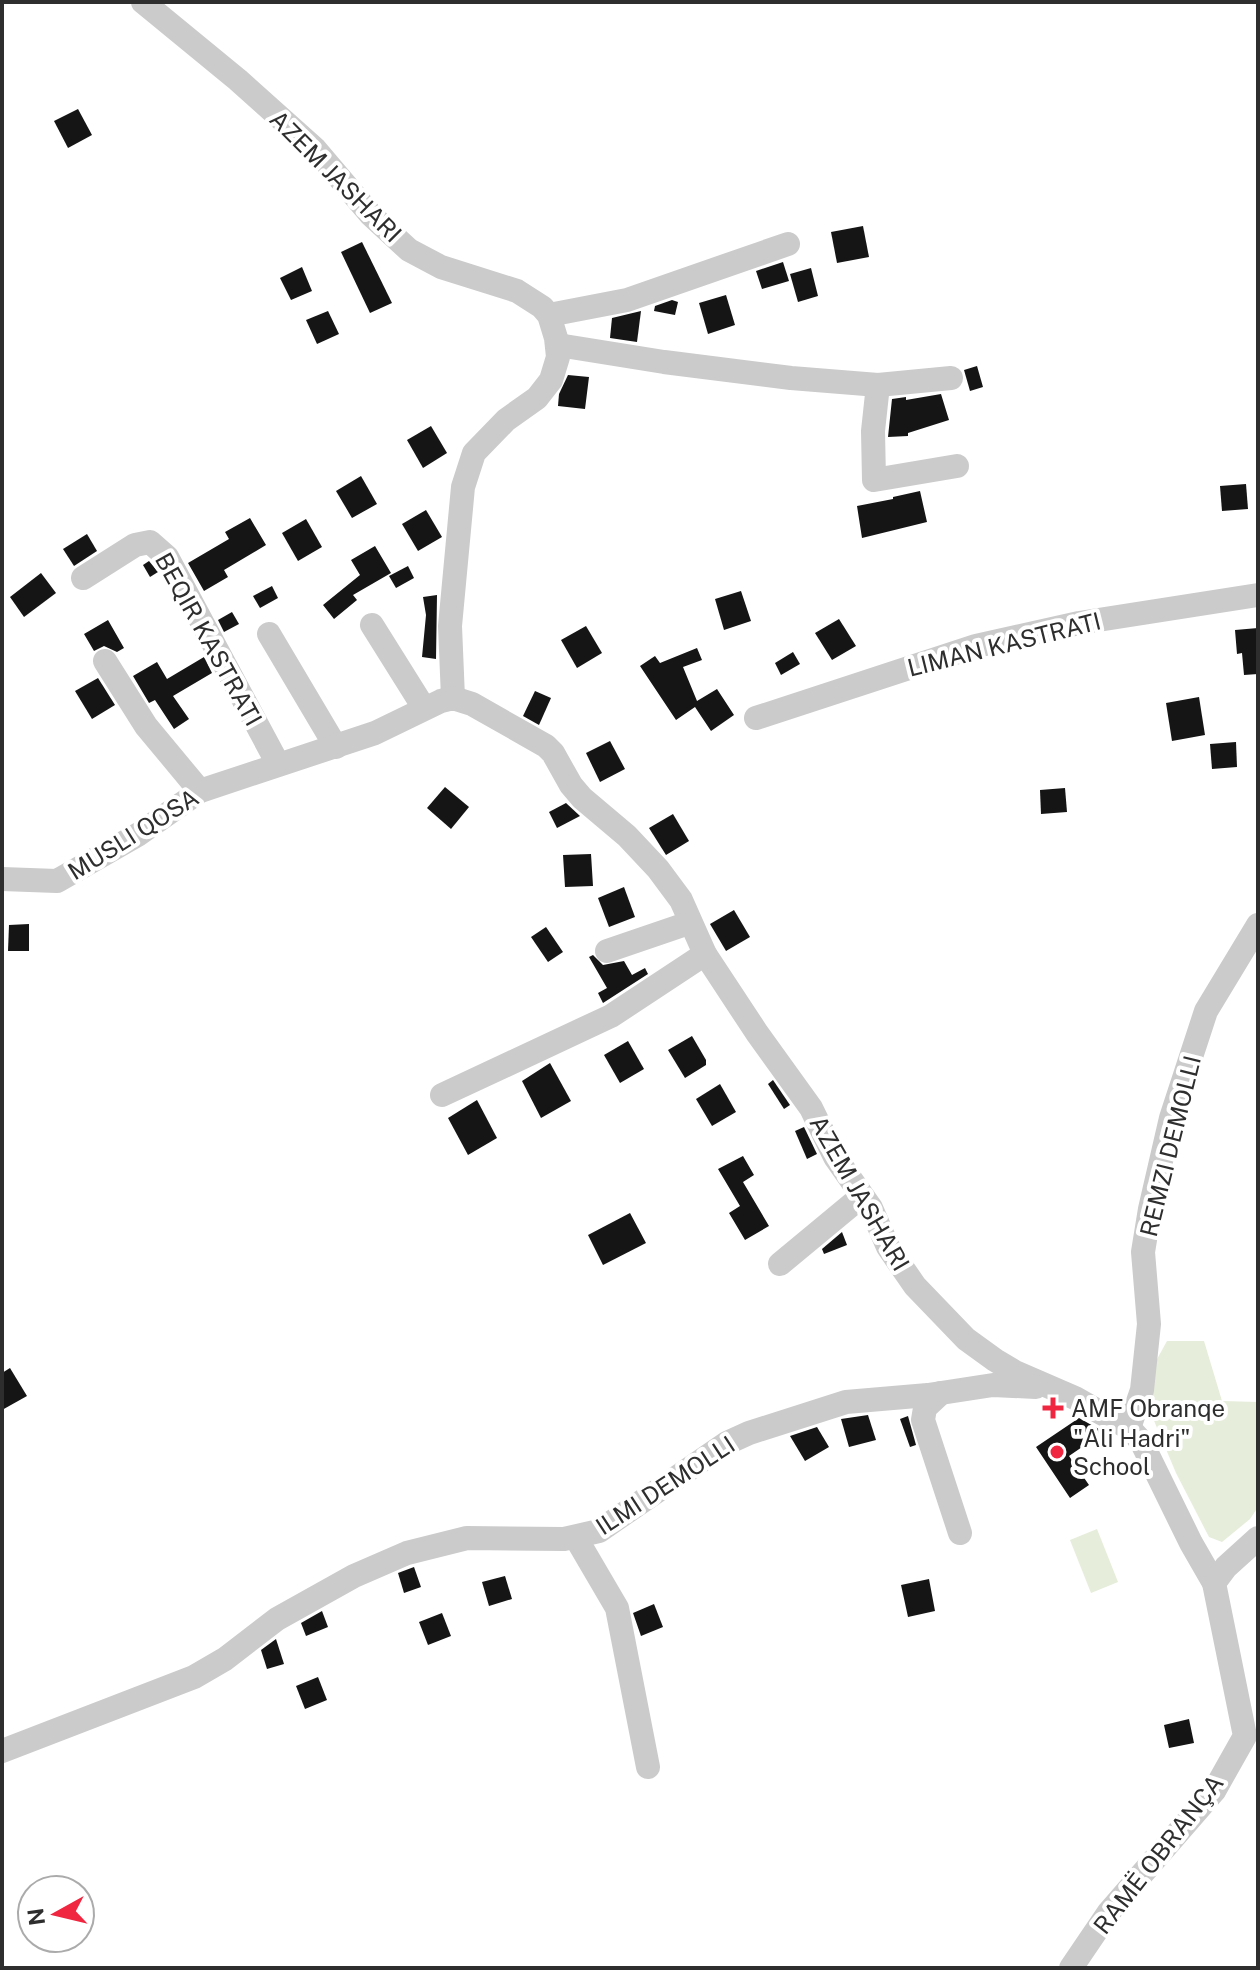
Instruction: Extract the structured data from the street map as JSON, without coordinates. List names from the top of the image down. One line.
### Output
{"streets":{"street":["AZEM JASHARI","BEQIR KASTRATI","LIMAN KASTRATI","MUSLI QOSA","REMZI DEMOLLI","ILMI DEMOLLI","RAMË OBRANÇA"]},"crossings":[["AZEM JASHARI","REMZI DEMOLLI"],["AZEM JASHARI","ILMI DEMOLLI"]],"places":{"health":["AMF Obranqe"],"other":["\"Ali Hadri\" School"]},"north":"left"}
